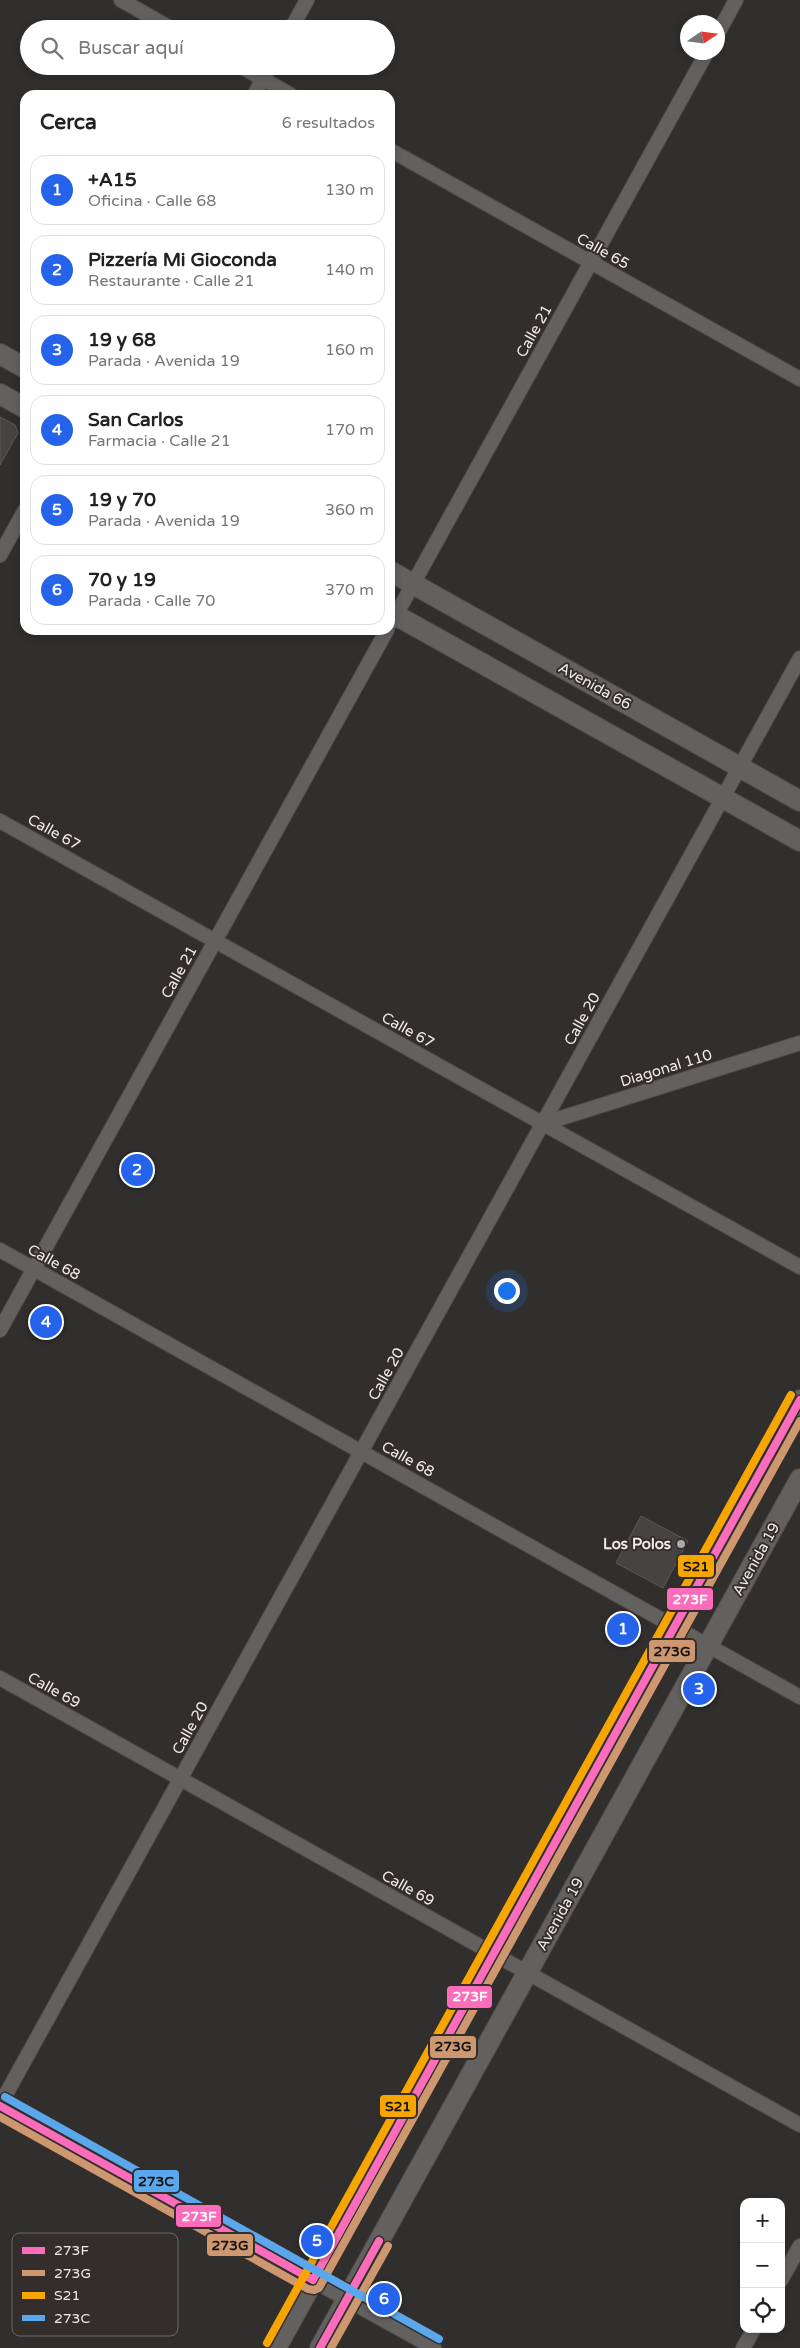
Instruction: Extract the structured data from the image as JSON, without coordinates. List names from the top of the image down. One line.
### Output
{"streets":{"main road":["Avenida 66","Avenida 19"],"street":["Calle 65","Calle 21","Calle 67","Calle 20","Diagonal 110","Calle 68","Calle 69"]},"crossings":[["Calle 65","Calle 21"],["Calle 21","Avenida 66"],["Calle 21","Calle 67"],["Calle 21","Calle 68"],["Avenida 66","Calle 20"],["Calle 67","Calle 20"],["Calle 67","Diagonal 110"],["Calle 20","Diagonal 110"],["Calle 20","Calle 68"],["Calle 20","Calle 69"],["Calle 68","Avenida 19"],["Avenida 19","Calle 69"]],"places":["Los Polos"],"lines":["transit line S21","transit line 273F","transit line 273G","transit line 273C"],"legend":["273F","273G","S21","273C"],"north":"right","page":{"search":"Buscar aquí","heading":["Cerca","6 resultados"],"list":[{"mark":"1","name":"+A15","note":"Oficina · Calle 68","value":"130 m"},{"mark":"2","name":"Pizzería Mi Gioconda","note":"Restaurante · Calle 21","value":"140 m"},{"mark":"3","name":"19 y 68","note":"Parada · Avenida 19","value":"160 m"},{"mark":"4","name":"San Carlos","note":"Farmacia · Calle 21","value":"170 m"},{"mark":"5","name":"19 y 70","note":"Parada · Avenida 19","value":"360 m"},{"mark":"6","name":"70 y 19","note":"Parada · Calle 70","value":"370 m"}],"pins":["2","4","1","3","5","6"],"map_buttons":["+","−"]}}
